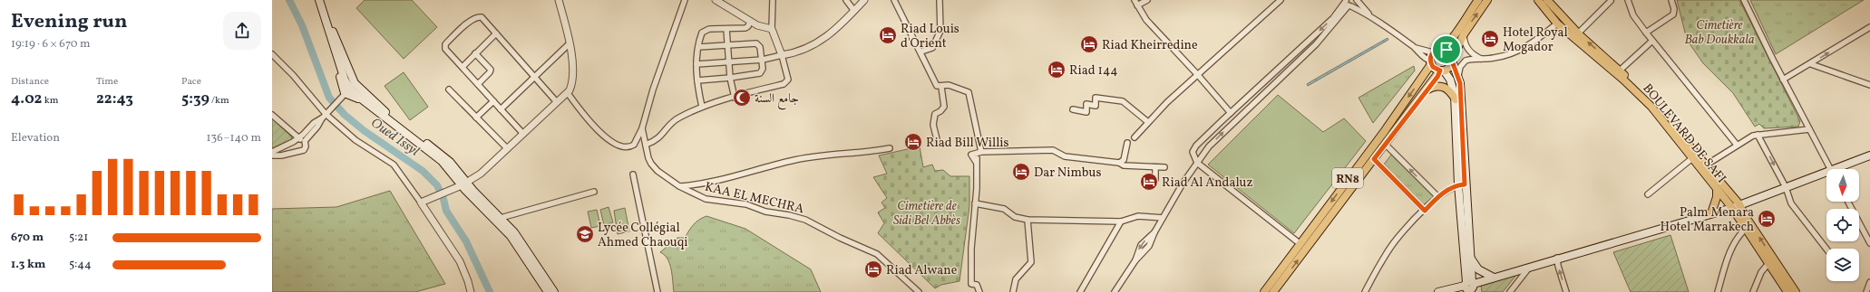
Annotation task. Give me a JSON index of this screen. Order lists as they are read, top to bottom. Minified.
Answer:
{"streets":{"main road":["BOULEVARD DE SAFI","RN8"],"street":["KAA EL MECHRA"]},"water":["Oued Issyl"],"parks":["Cimetière Bab Doukkala","Cimetière de Sidi Bel Abbès"],"places":{"hotel":["Riad Louis d'Orient","Hotel Royal Mogador","Riad Kheirredine","Riad 144","Riad Bill Willis","Dar Nimbus","Riad Al Andaluz","Palm Menara Hotel Marrakech","Riad Alwane"],"mosque":["جامع السنة"],"school or university":["Lycée Collégial Ahmed Chaouqi"]},"north":"bottom","page":{"heading":["Evening run","19:19 · 6 × 670 m"],"stats":[["Distance","4.02 km"],["Time","22:43"],["Pace","5:39 /km"]],"chart":["Elevation","136–140 m"],"list":[{"name":"670 m","note":"5:21"},{"name":"1.3 km","note":"5:44"}]}}
